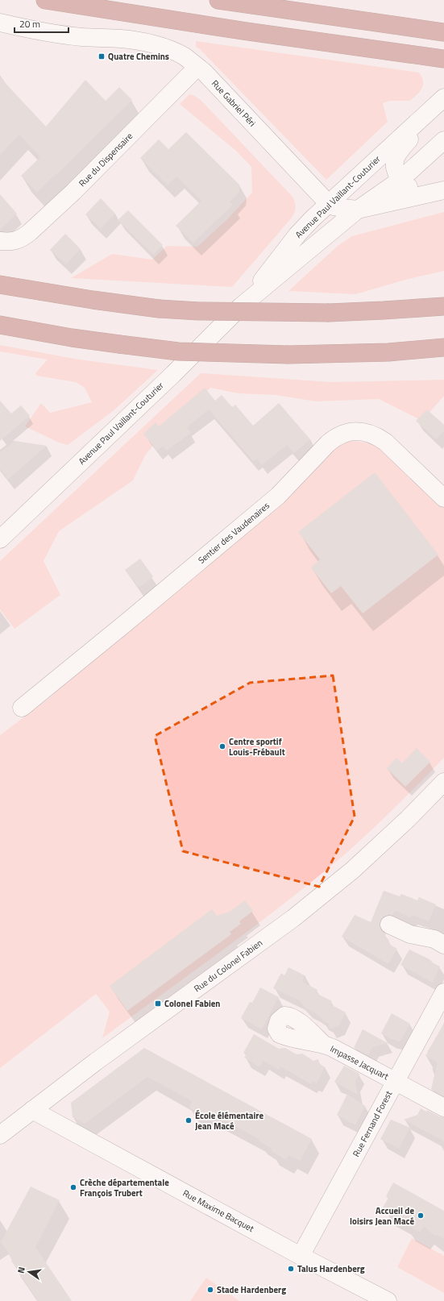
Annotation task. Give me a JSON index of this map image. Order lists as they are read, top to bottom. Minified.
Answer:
{"streets":{"street":["Rue Gabriel Péri","Rue du Dispensaire","Avenue Paul Vaillant-Couturier","Sentier des Vaudenaires","Rue du Colonel Fabien","Impasse Jacquart","Rue Fernand Forest","Rue Maxime Bacquet"]},"crossings":[["Rue Gabriel Péri","Rue du Dispensaire"],["Rue Gabriel Péri","Avenue Paul Vaillant-Couturier"],["Rue du Colonel Fabien","Rue Maxime Bacquet"],["Impasse Jacquart","Rue Fernand Forest"],["Rue Fernand Forest","Rue Maxime Bacquet"]],"places":{"transit":["Quatre Chemins","Colonel Fabien"],"other":["Centre sportif Louis-Frébault","École élémentaire Jean Macé","Crèche départementale François Trubert","Accueil de loisirs Jean Macé","Talus Hardenberg","Stade Hardenberg"]},"scale_bar":"20 m","north":"left"}
